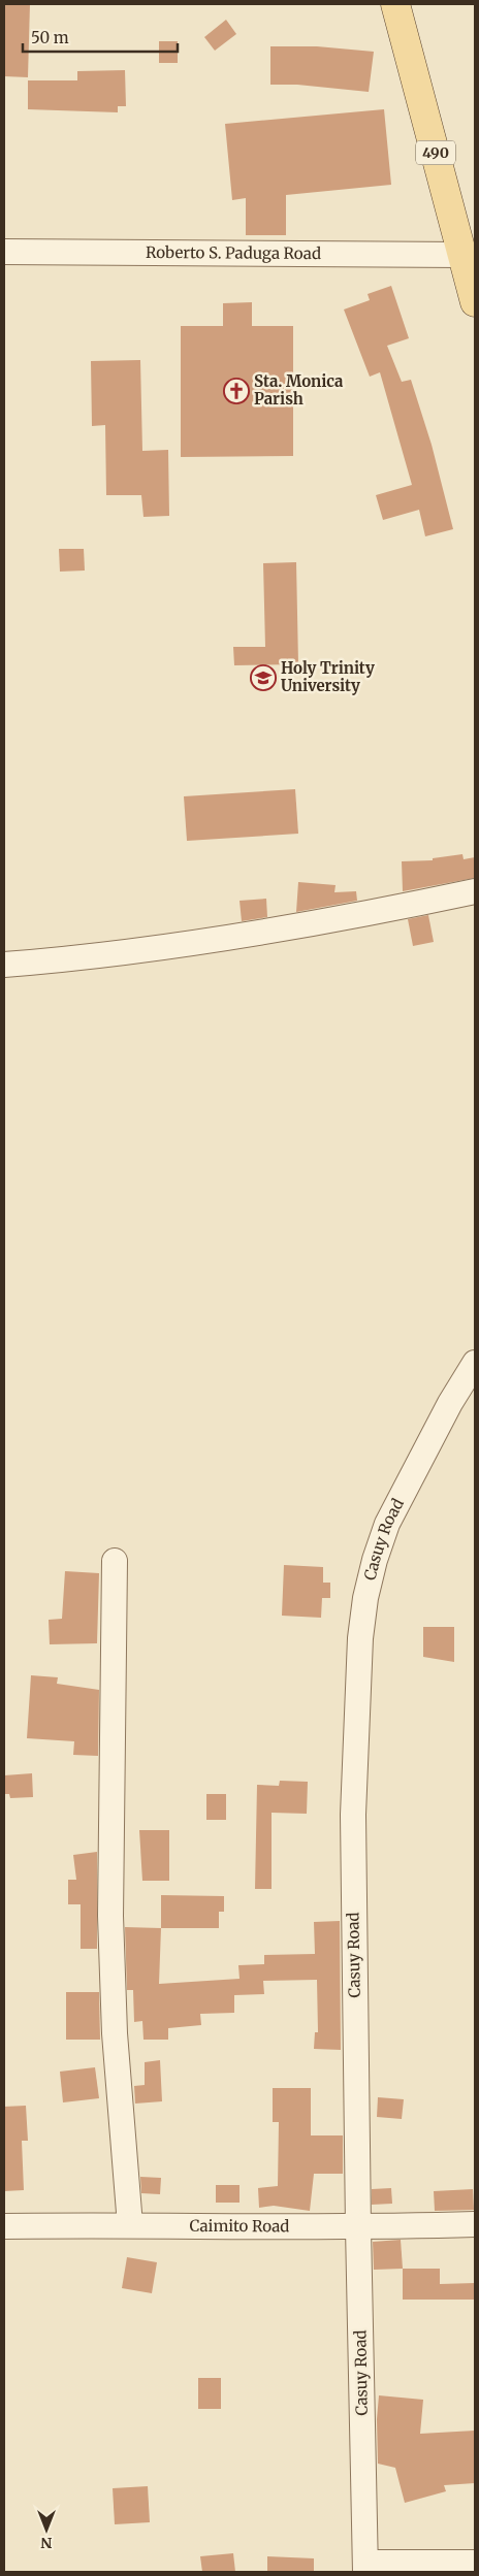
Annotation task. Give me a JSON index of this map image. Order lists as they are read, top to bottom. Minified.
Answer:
{"streets":{"main road":["490"],"street":["Roberto S. Paduga Road","Casuy Road","Caimito Road"]},"crossings":[["490","Roberto S. Paduga Road"],["Casuy Road","Caimito Road"]],"places":{"church":["Sta. Monica Parish"],"school or university":["Holy Trinity University"]},"scale_bar":"50 m","north":"bottom"}
